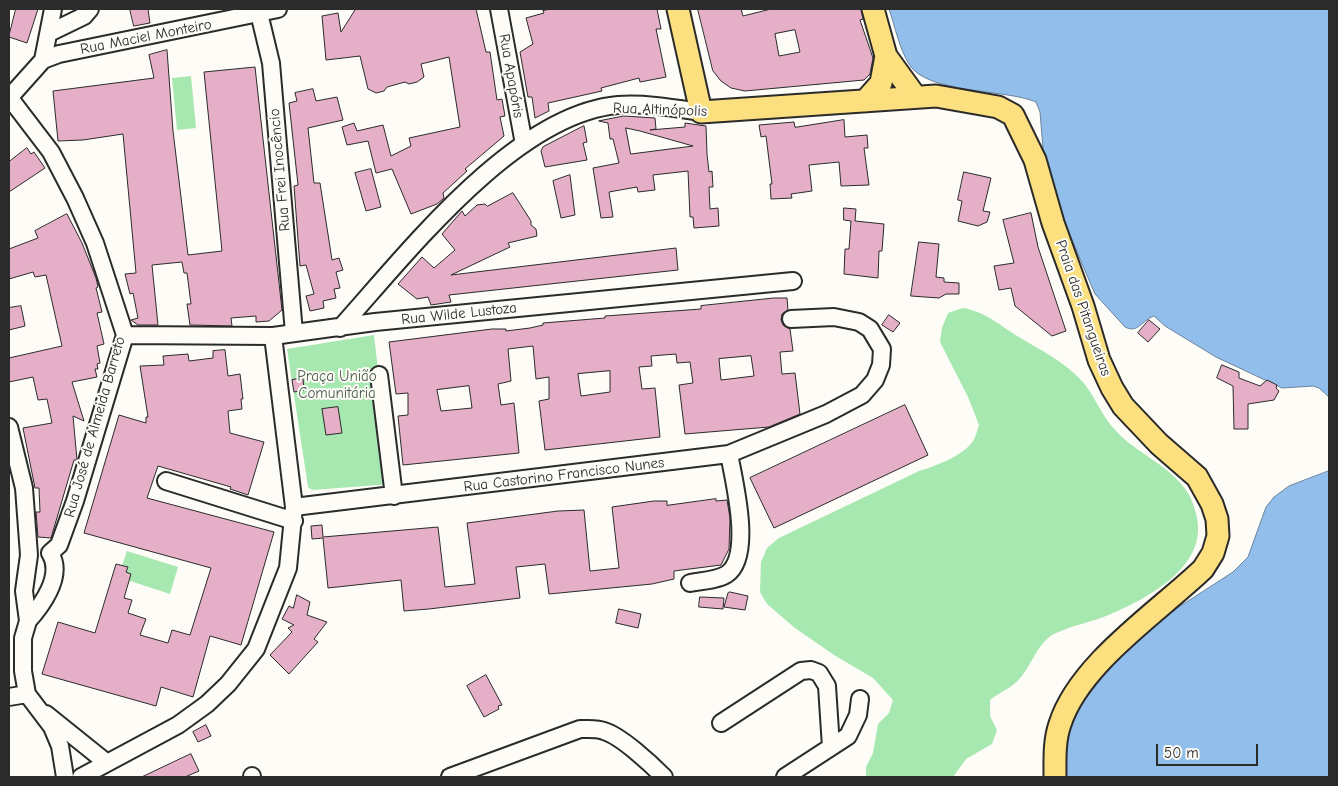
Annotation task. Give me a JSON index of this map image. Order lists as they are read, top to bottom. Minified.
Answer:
{"streets":{"main road":["Rua Altinópolis","Praia das Pitangueiras"],"street":["Rua Maciel Monteiro","Rua Apapóris","Rua Frei Inocêncio","Rua Wilde Lustoza","Rua José de Almeida Barreto","Rua Castorino Francisco Nunes"]},"crossings":[["Rua Maciel Monteiro","Rua Frei Inocêncio"],["Rua Maciel Monteiro","Rua José de Almeida Barreto"],["Rua Apapóris","Rua Altinópolis"],["Rua Altinópolis","Praia das Pitangueiras"],["Rua Altinópolis","Rua Wilde Lustoza"],["Rua Frei Inocêncio","Rua Wilde Lustoza"],["Rua Wilde Lustoza","Rua José de Almeida Barreto"]],"parks":["Praça União Comunitária"],"scale_bar":"50 m"}
